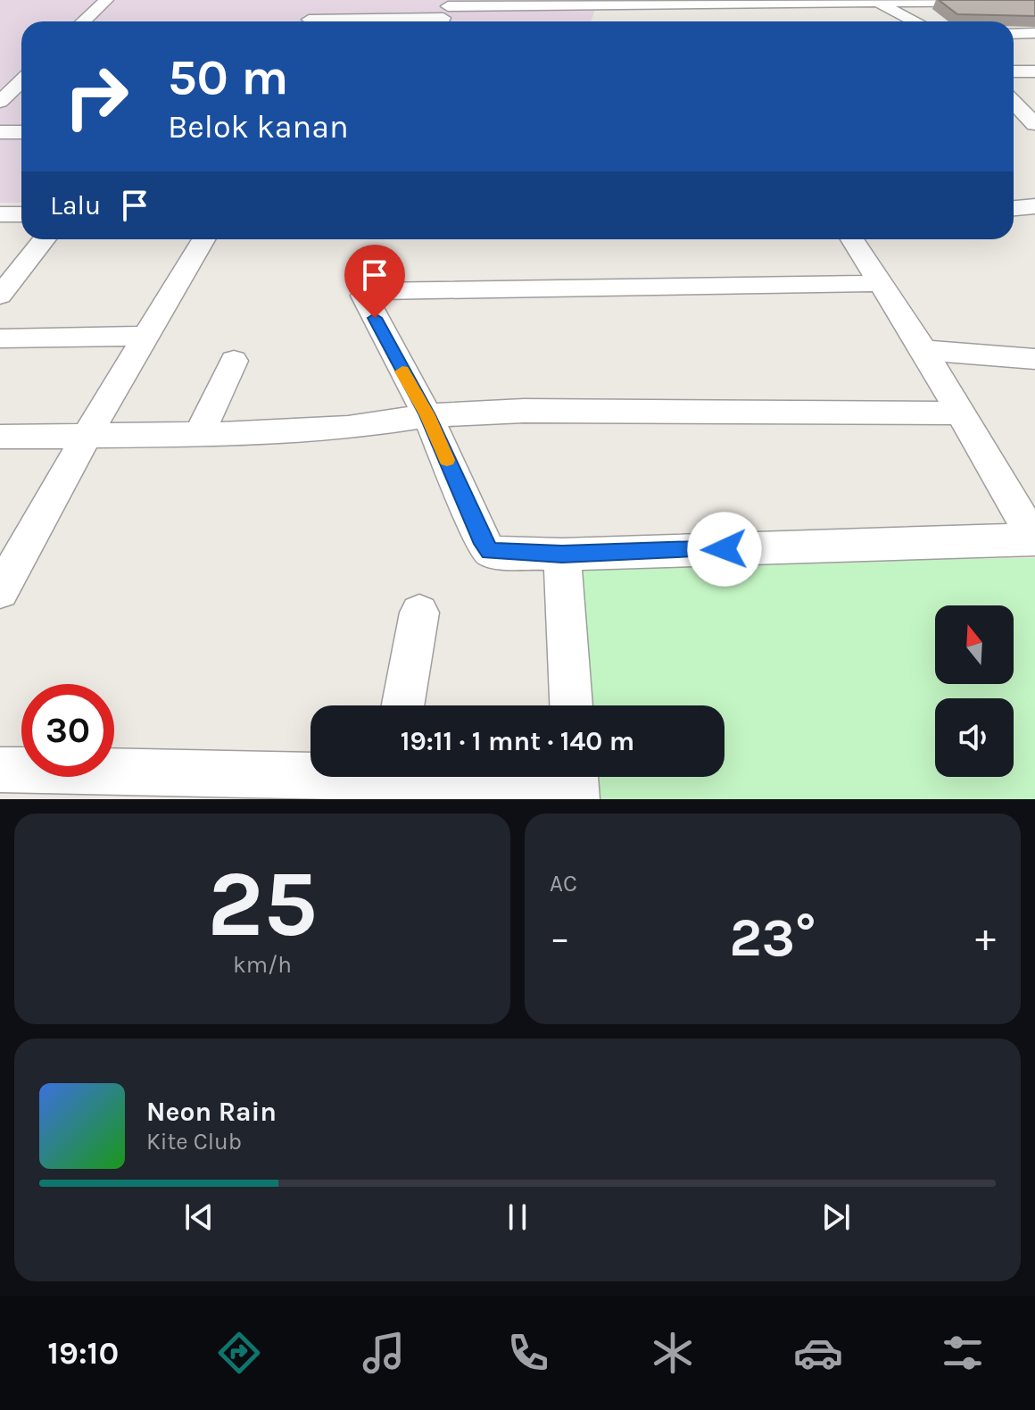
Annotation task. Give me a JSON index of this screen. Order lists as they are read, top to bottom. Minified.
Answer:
{"north":"top","page":{"turn":["50 m","Belok kanan"],"then":"Lalu","limit":"30","trip":"19:11 · 1 mnt · 140 m","tile":[["25","km/h"],"AC"],"heat":["−","23°","+"],"song":["Neon Rain","Kite Club"],"tabs":"19:10"}}
